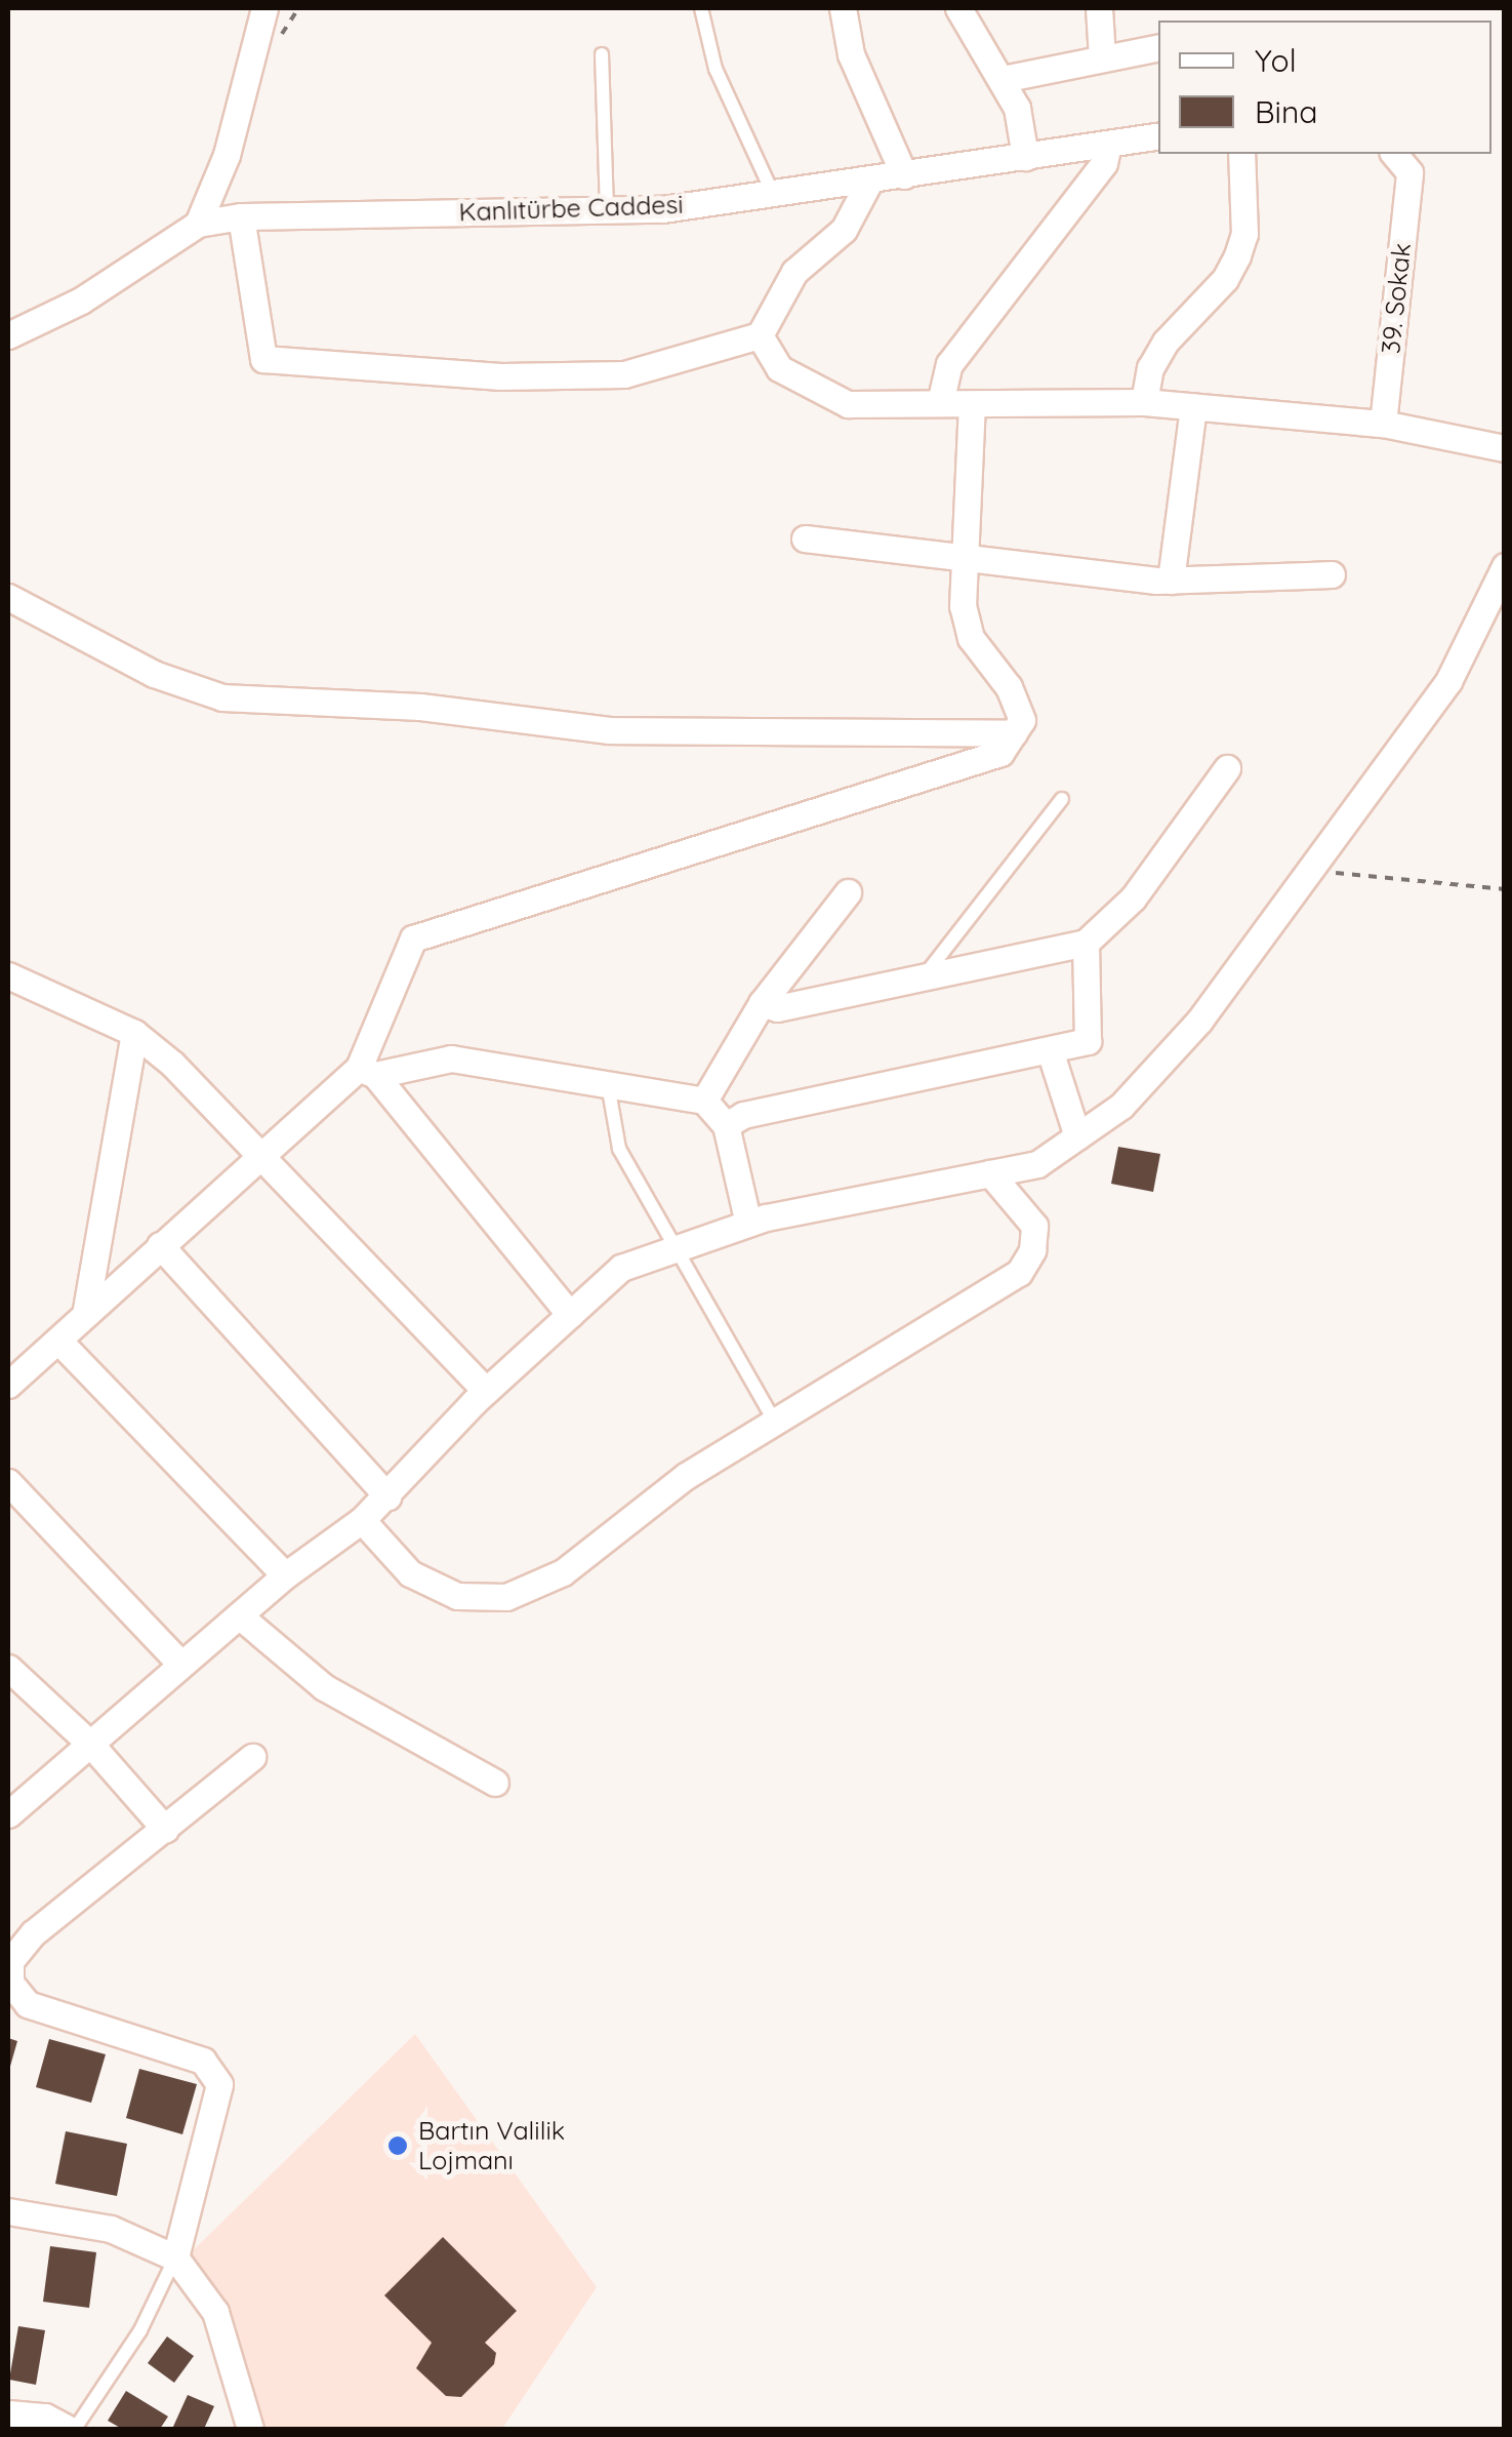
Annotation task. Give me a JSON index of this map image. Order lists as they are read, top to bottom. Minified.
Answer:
{"streets":{"street":["Kanlıtürbe Caddesi","39. Sokak"]},"places":["Bartın Valilik Lojmanı"],"legend":["Yol","Bina"]}
